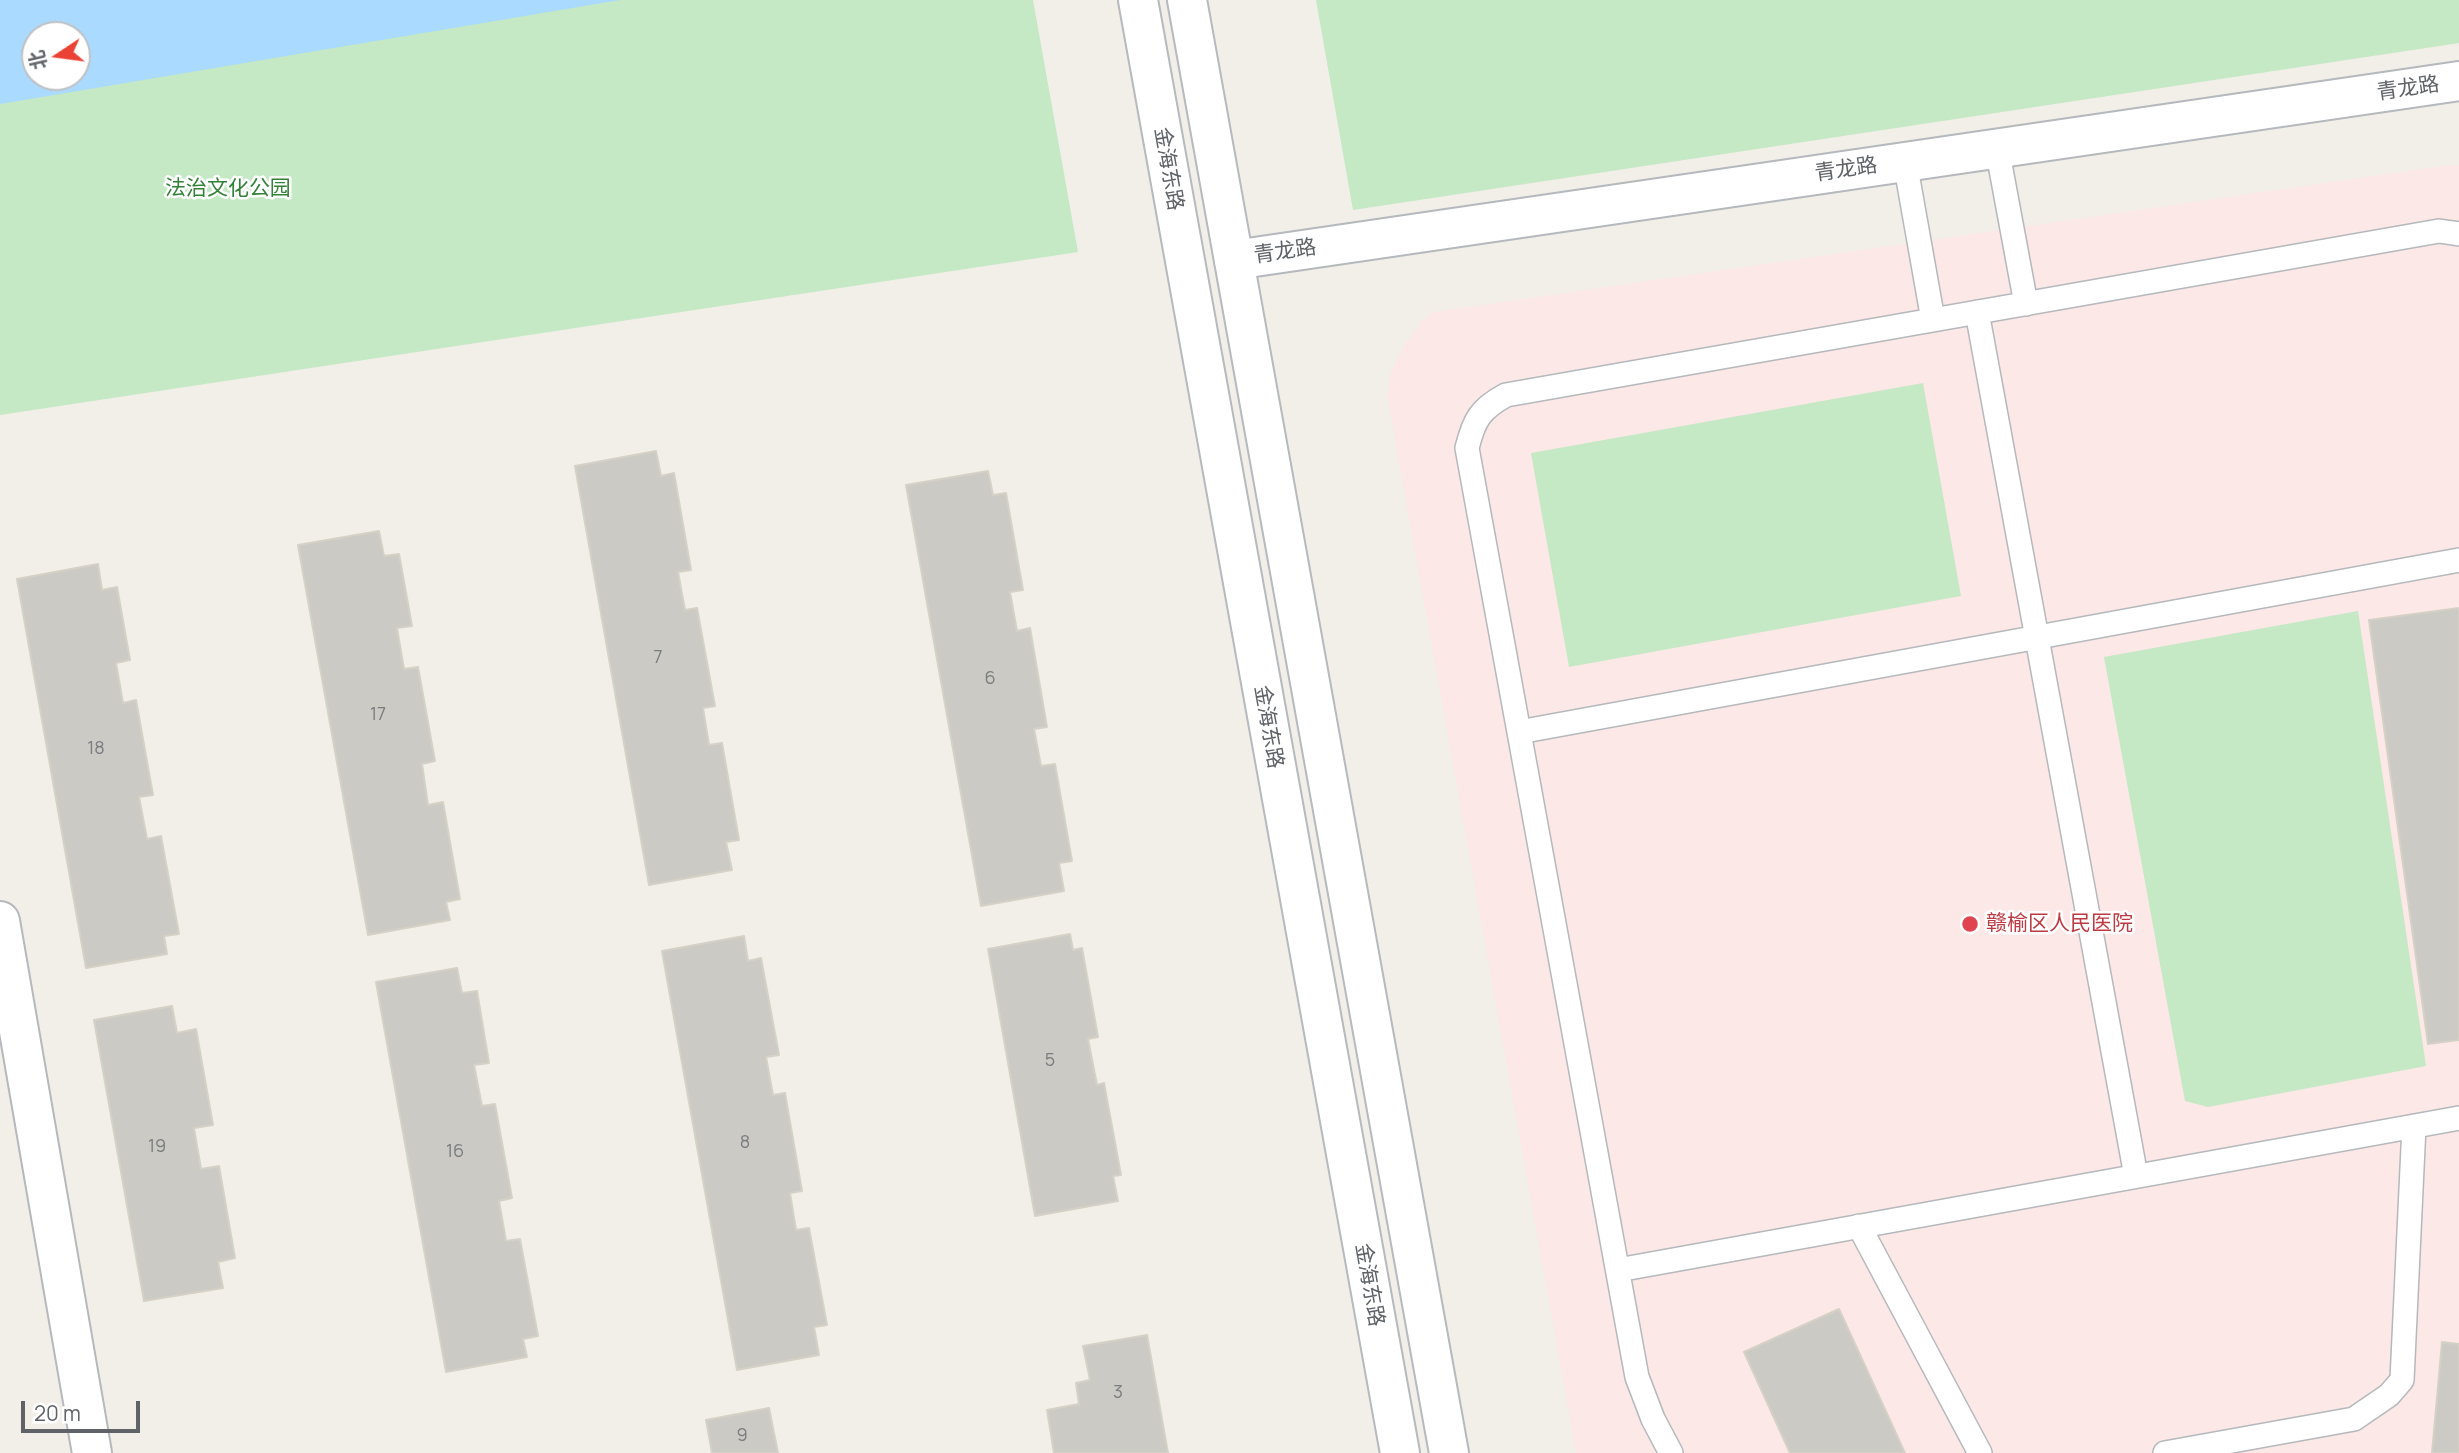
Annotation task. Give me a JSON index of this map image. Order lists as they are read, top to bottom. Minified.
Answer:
{"streets":{"main road":["青龙路","金海东路"]},"parks":["法治文化公园"],"places":["赣榆区人民医院"],"house_numbers":["7","6","17","18","5","8","19","16","3","9"],"scale_bar":"20 m","north":"left"}
